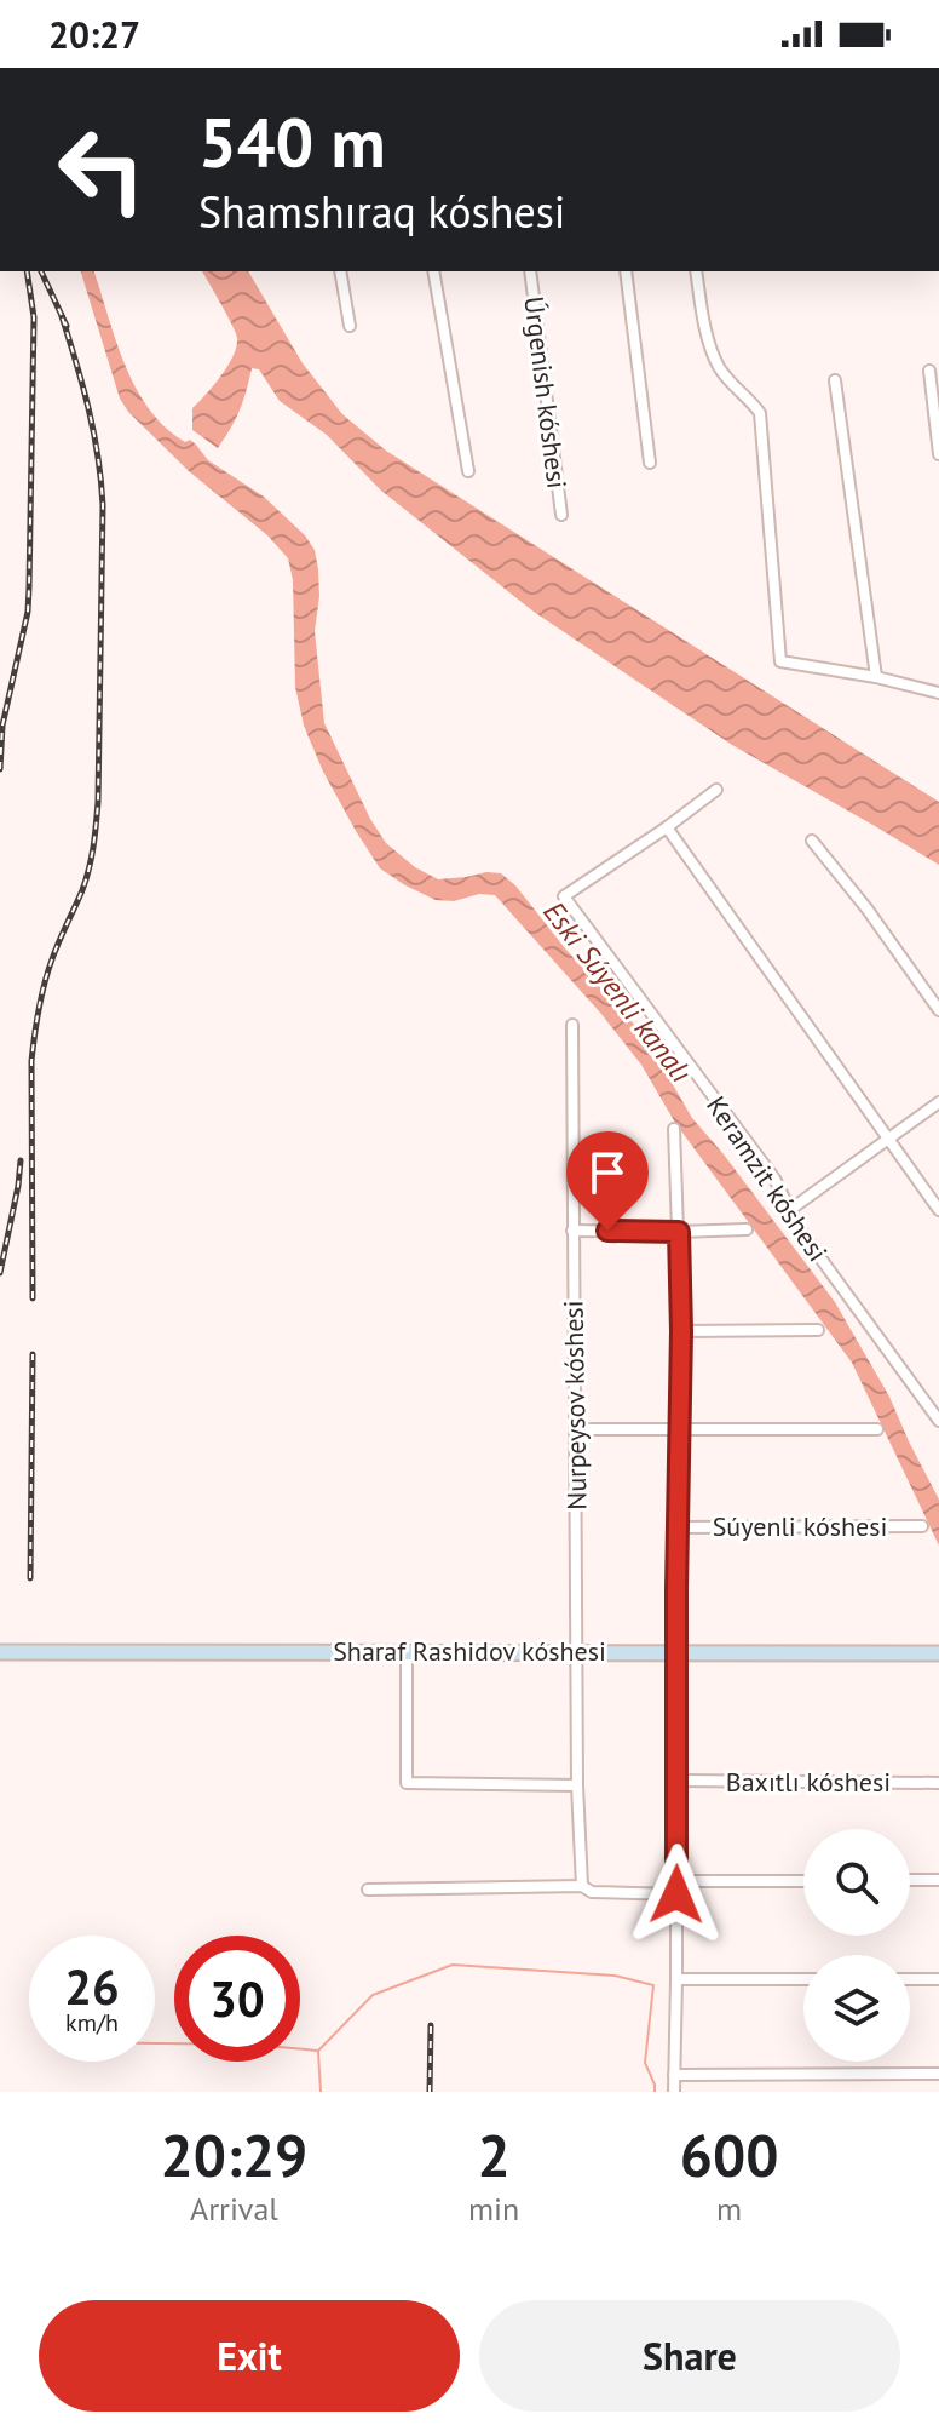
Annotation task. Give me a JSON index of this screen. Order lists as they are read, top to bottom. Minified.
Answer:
{"streets":{"street":["Úrgenish kóshesi","Keramzit kóshesi","Nurpeysov kóshesi","Súyenli kóshesi","Sharaf Rashidov kóshesi","Baxıtlı kóshesi"]},"crossings":[["Nurpeysov kóshesi","Sharaf Rashidov kóshesi"]],"water":["Eski Súyenli kanalı"],"page":{"status":"20:27","turn":["540 m","Shamshıraq kóshesi"],"speed":"26 km/h","limit":"30","eta":["20:29","Arrival","2","min","600","m"],"buttons":["Exit","Share"]}}
